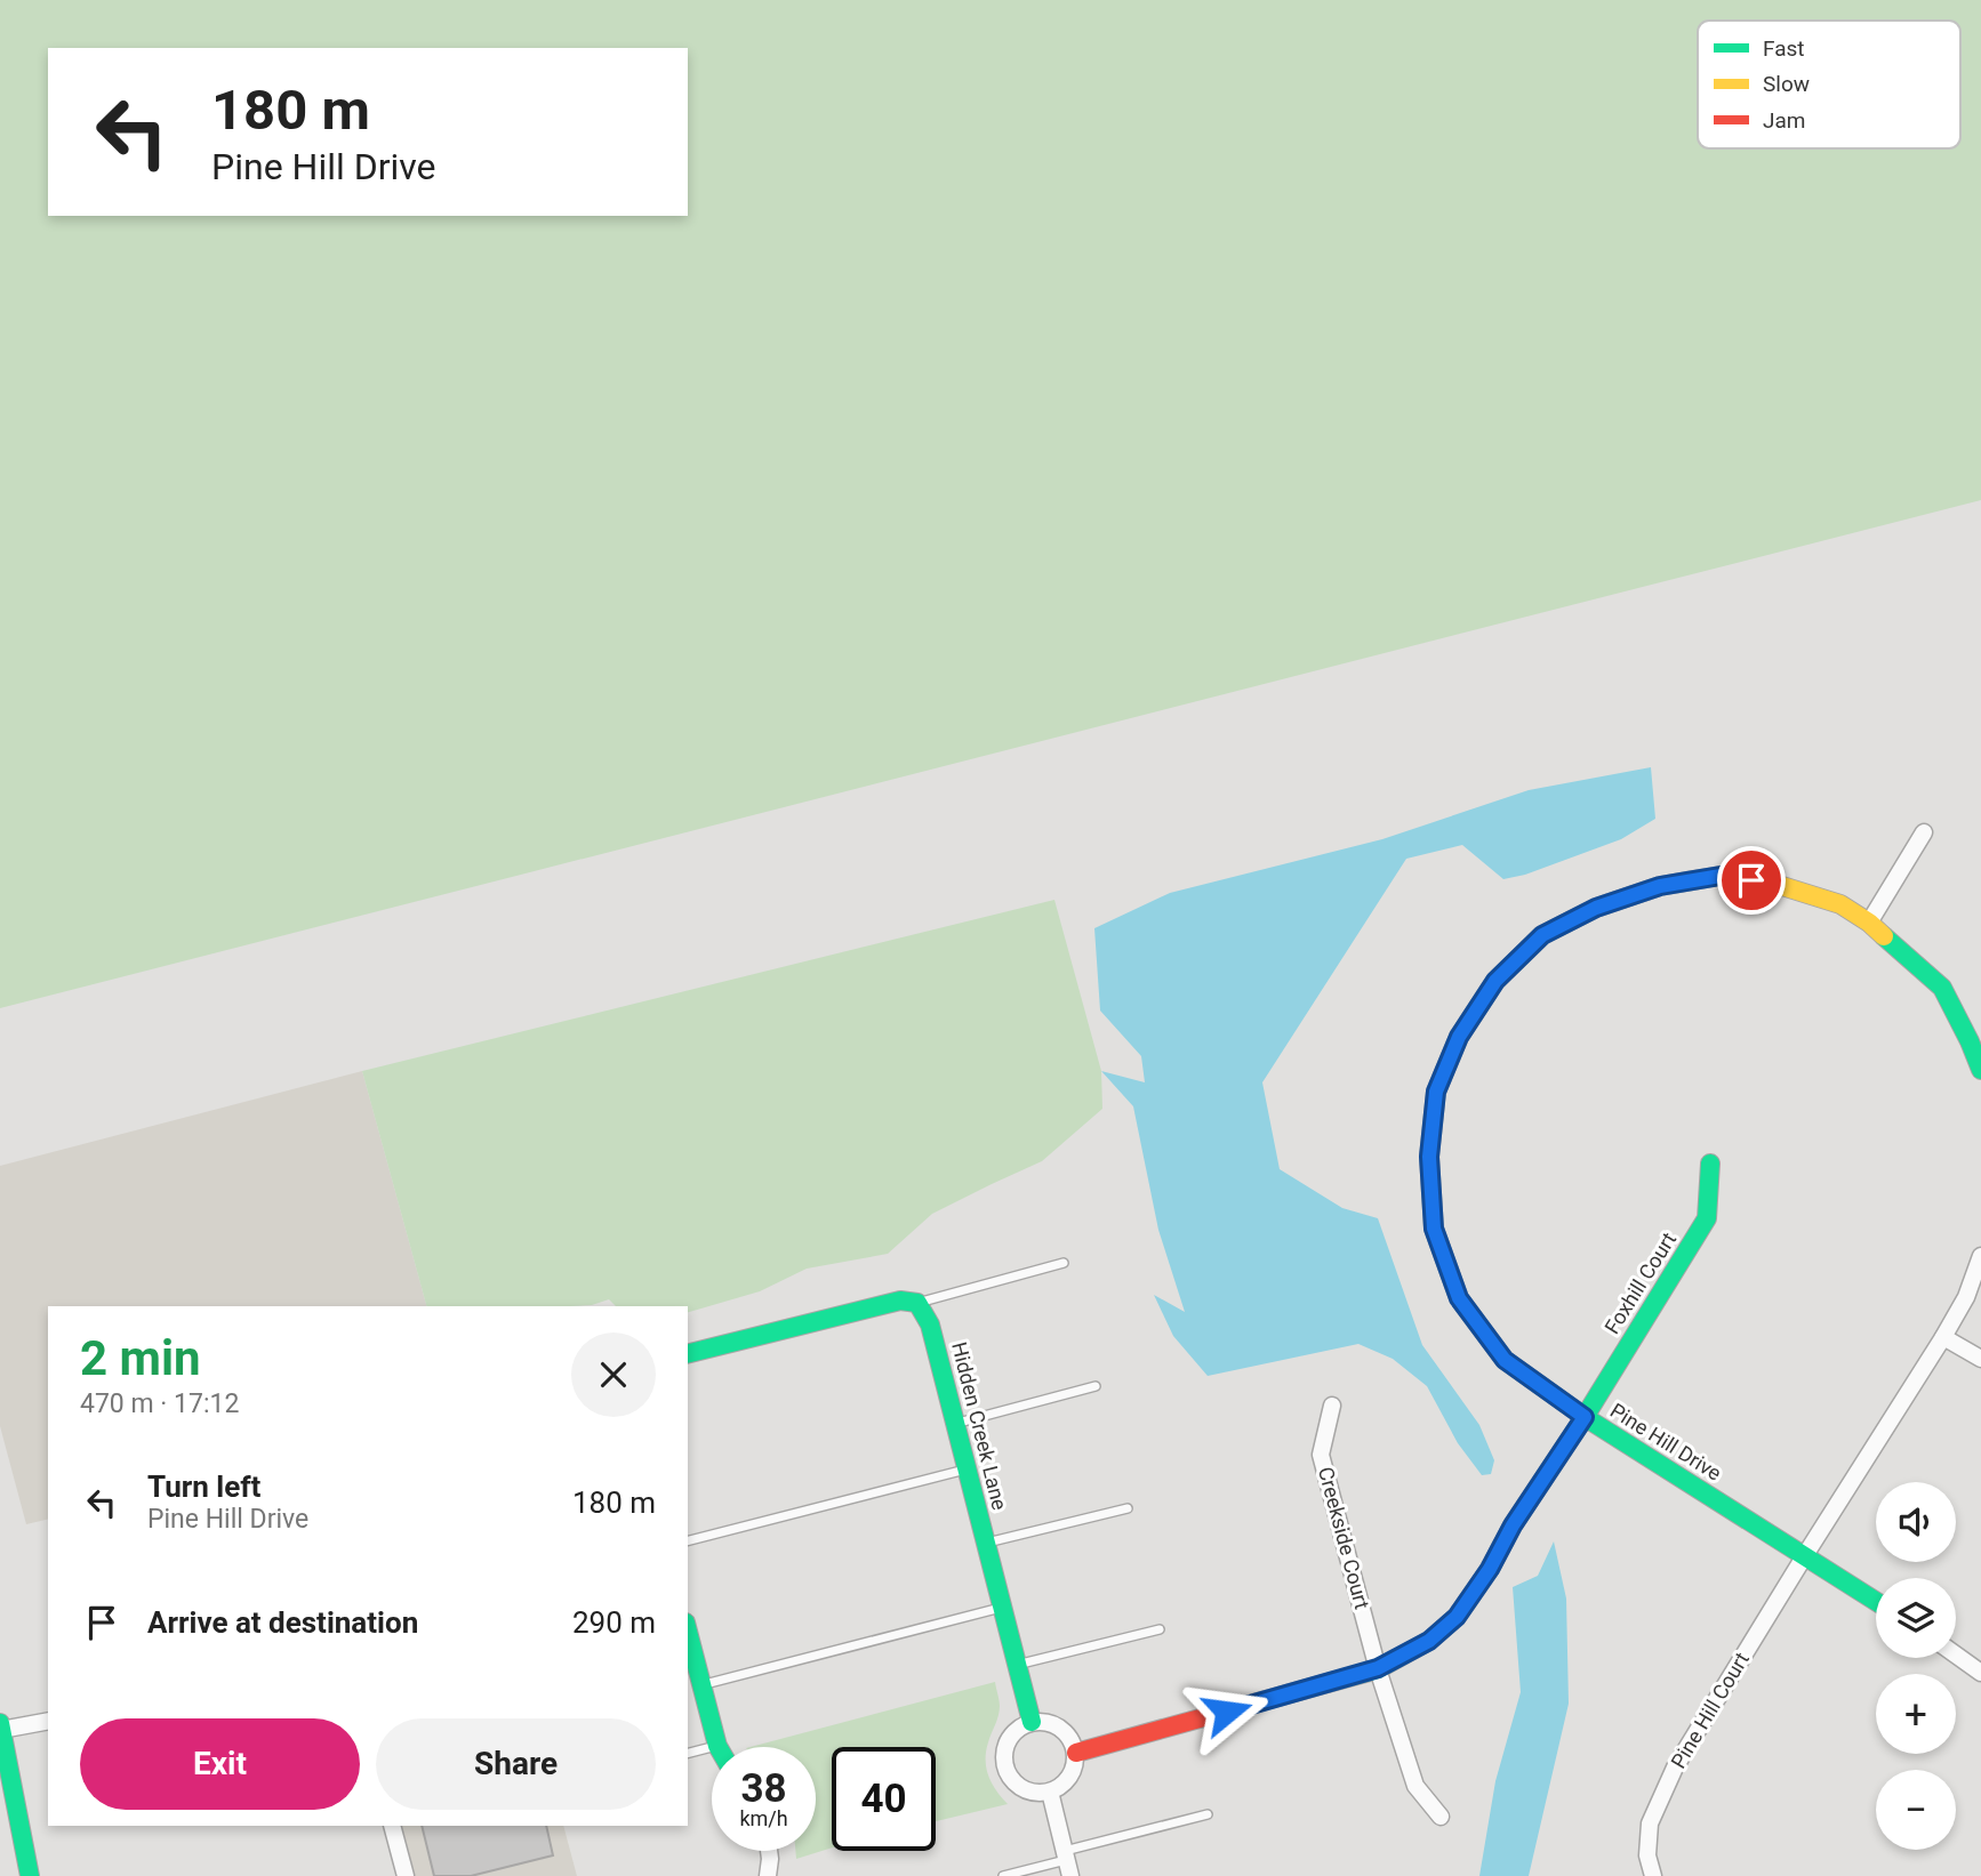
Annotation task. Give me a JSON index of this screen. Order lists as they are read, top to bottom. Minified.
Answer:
{"streets":{"street":["Foxhill Court","Hidden Creek Lane","Pine Hill Drive","Creekside Court","Pine Hill Court"]},"crossings":[["Foxhill Court","Hidden Creek Lane"],["Foxhill Court","Pine Hill Drive"],["Foxhill Court","Creekside Court"],["Pine Hill Drive","Pine Hill Court"]],"legend":["Fast","Slow","Jam"],"page":{"turn":["180 m","Pine Hill Drive"],"heading":["2 min","470 m · 17:12"],"list":[{"name":"Turn left","note":"Pine Hill Drive","value":"180 m"},{"name":"Arrive at destination","value":"290 m"}],"map_buttons":["+","−"],"buttons":["Exit","Share"],"speed":"38 km/h","limit":"40"}}
